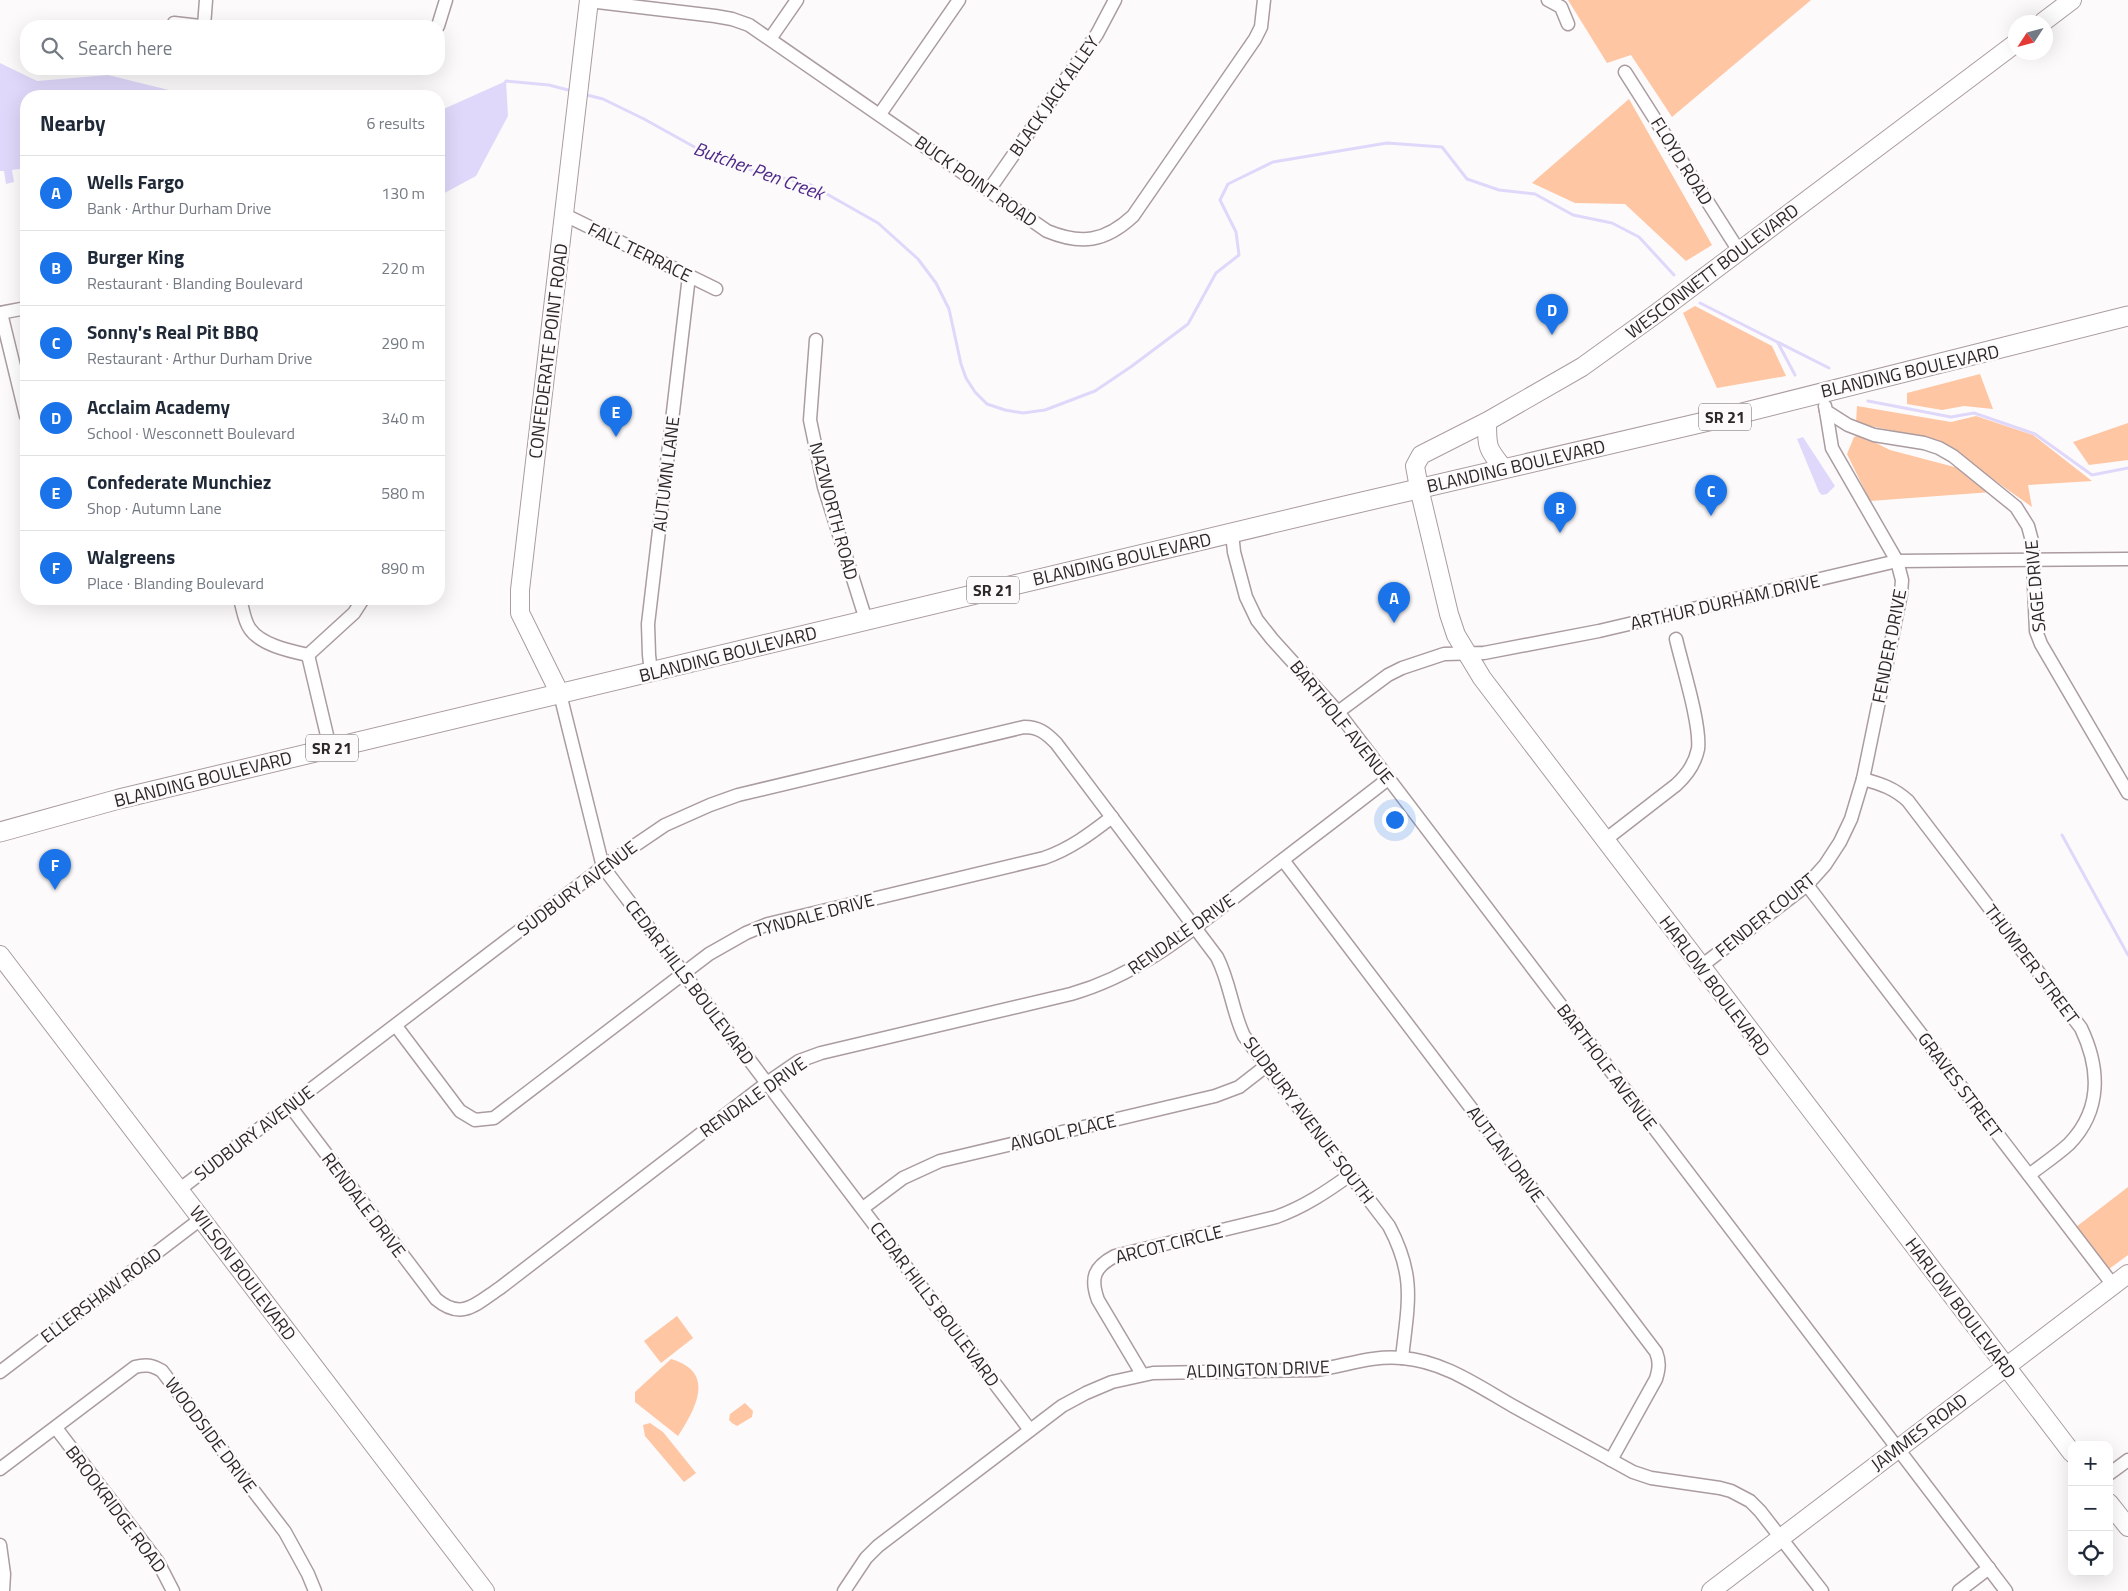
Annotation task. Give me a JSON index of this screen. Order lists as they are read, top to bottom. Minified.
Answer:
{"streets":{"main road":["BLANDING BOULEVARD","SR 21"],"street":["BLACK JACK ALLEY","FLOYD ROAD","BUCK POINT ROAD","FALL TERRACE","WESCONNETT BOULEVARD","CONFEDERATE POINT ROAD","AUTUMN LANE","NAZWORTH ROAD","SAGE DRIVE","ARTHUR DURHAM DRIVE","FENDER DRIVE","BARTHOLF AVENUE","SUDBURY AVENUE","TYNDALE DRIVE","FENDER COURT","RENDALE DRIVE","THUMPER STREET","CEDAR HILLS BOULEVARD","HARLOW BOULEVARD","GRAVES STREET","SUDBURY AVENUE SOUTH","ANGOL PLACE","AUTLAN DRIVE","ARCOT CIRCLE","WILSON BOULEVARD","ELLERSHAW ROAD","ALDINGTON DRIVE","JAMMES ROAD","WOODSIDE DRIVE","BROOKRIDGE ROAD"]},"crossings":[["BLACK JACK ALLEY","BUCK POINT ROAD"],["FLOYD ROAD","WESCONNETT BOULEVARD"],["BUCK POINT ROAD","CONFEDERATE POINT ROAD"],["FALL TERRACE","CONFEDERATE POINT ROAD"],["FALL TERRACE","AUTUMN LANE"],["WESCONNETT BOULEVARD","BLANDING BOULEVARD"],["WESCONNETT BOULEVARD","HARLOW BOULEVARD"],["CONFEDERATE POINT ROAD","BLANDING BOULEVARD"],["CONFEDERATE POINT ROAD","CEDAR HILLS BOULEVARD"],["BLANDING BOULEVARD","AUTUMN LANE"],["BLANDING BOULEVARD","NAZWORTH ROAD"],["BLANDING BOULEVARD","BARTHOLF AVENUE"],["BLANDING BOULEVARD","CEDAR HILLS BOULEVARD"],["BLANDING BOULEVARD","HARLOW BOULEVARD"],["SAGE DRIVE","ARTHUR DURHAM DRIVE"],["SAGE DRIVE","FENDER DRIVE"],["ARTHUR DURHAM DRIVE","FENDER DRIVE"],["ARTHUR DURHAM DRIVE","BARTHOLF AVENUE"],["ARTHUR DURHAM DRIVE","HARLOW BOULEVARD"],["FENDER DRIVE","FENDER COURT"],["FENDER DRIVE","THUMPER STREET"],["BARTHOLF AVENUE","RENDALE DRIVE"],["BARTHOLF AVENUE","JAMMES ROAD"],["SUDBURY AVENUE","TYNDALE DRIVE"],["SUDBURY AVENUE","RENDALE DRIVE"],["SUDBURY AVENUE","CEDAR HILLS BOULEVARD"],["SUDBURY AVENUE","SUDBURY AVENUE SOUTH"],["SUDBURY AVENUE","WILSON BOULEVARD"],["TYNDALE DRIVE","CEDAR HILLS BOULEVARD"],["TYNDALE DRIVE","SUDBURY AVENUE SOUTH"],["FENDER COURT","THUMPER STREET"],["FENDER COURT","HARLOW BOULEVARD"],["FENDER COURT","GRAVES STREET"],["RENDALE DRIVE","CEDAR HILLS BOULEVARD"],["RENDALE DRIVE","SUDBURY AVENUE SOUTH"],["RENDALE DRIVE","AUTLAN DRIVE"],["THUMPER STREET","GRAVES STREET"],["CEDAR HILLS BOULEVARD","ANGOL PLACE"],["CEDAR HILLS BOULEVARD","ALDINGTON DRIVE"],["HARLOW BOULEVARD","JAMMES ROAD"],["GRAVES STREET","JAMMES ROAD"],["SUDBURY AVENUE SOUTH","ANGOL PLACE"],["SUDBURY AVENUE SOUTH","ARCOT CIRCLE"],["SUDBURY AVENUE SOUTH","ALDINGTON DRIVE"],["AUTLAN DRIVE","ALDINGTON DRIVE"],["ARCOT CIRCLE","ALDINGTON DRIVE"],["WILSON BOULEVARD","ELLERSHAW ROAD"],["ALDINGTON DRIVE","JAMMES ROAD"],["WOODSIDE DRIVE","BROOKRIDGE ROAD"]],"water":["Butcher Pen Creek"],"north":"bottom left","page":{"search":"Search here","heading":["Nearby","6 results"],"list":[{"mark":"A","name":"Wells Fargo","note":"Bank · Arthur Durham Drive","value":"130 m"},{"mark":"B","name":"Burger King","note":"Restaurant · Blanding Boulevard","value":"220 m"},{"mark":"C","name":"Sonny's Real Pit BBQ","note":"Restaurant · Arthur Durham Drive","value":"290 m"},{"mark":"D","name":"Acclaim Academy","note":"School · Wesconnett Boulevard","value":"340 m"},{"mark":"E","name":"Confederate Munchiez","note":"Shop · Autumn Lane","value":"580 m"},{"mark":"F","name":"Walgreens","note":"Place · Blanding Boulevard","value":"890 m"}],"pins":["D","E","C","B","A","F"],"map_buttons":["+","−"]}}
